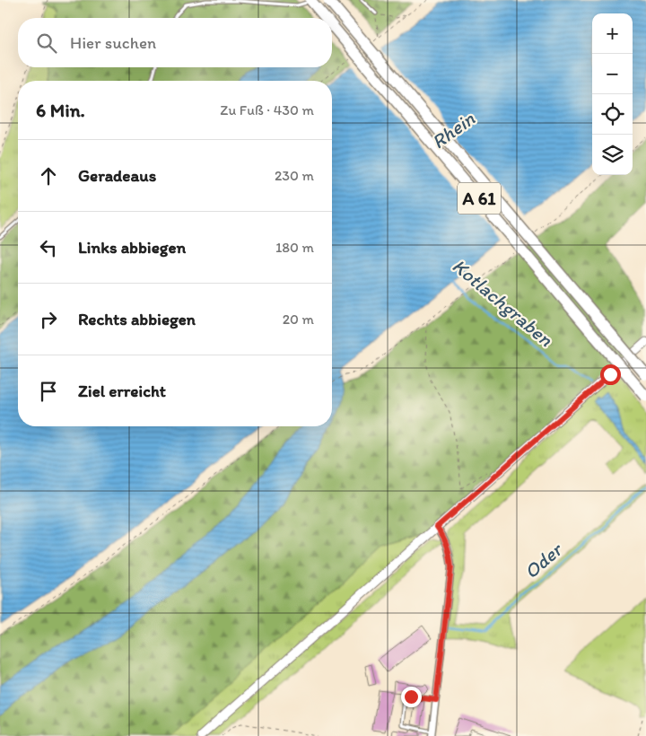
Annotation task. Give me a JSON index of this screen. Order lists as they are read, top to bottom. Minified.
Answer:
{"streets":{"highway":["A 61"]},"water":["Rhein","Kotlachgraben","Oder"],"page":{"map_buttons":["+","−"],"search":"Hier suchen","heading":["6 Min.","Zu Fuß · 430 m"],"list":[["Geradeaus","230 m"],["Links abbiegen","180 m"],["Rechts abbiegen","20 m"],"Ziel erreicht"]}}
